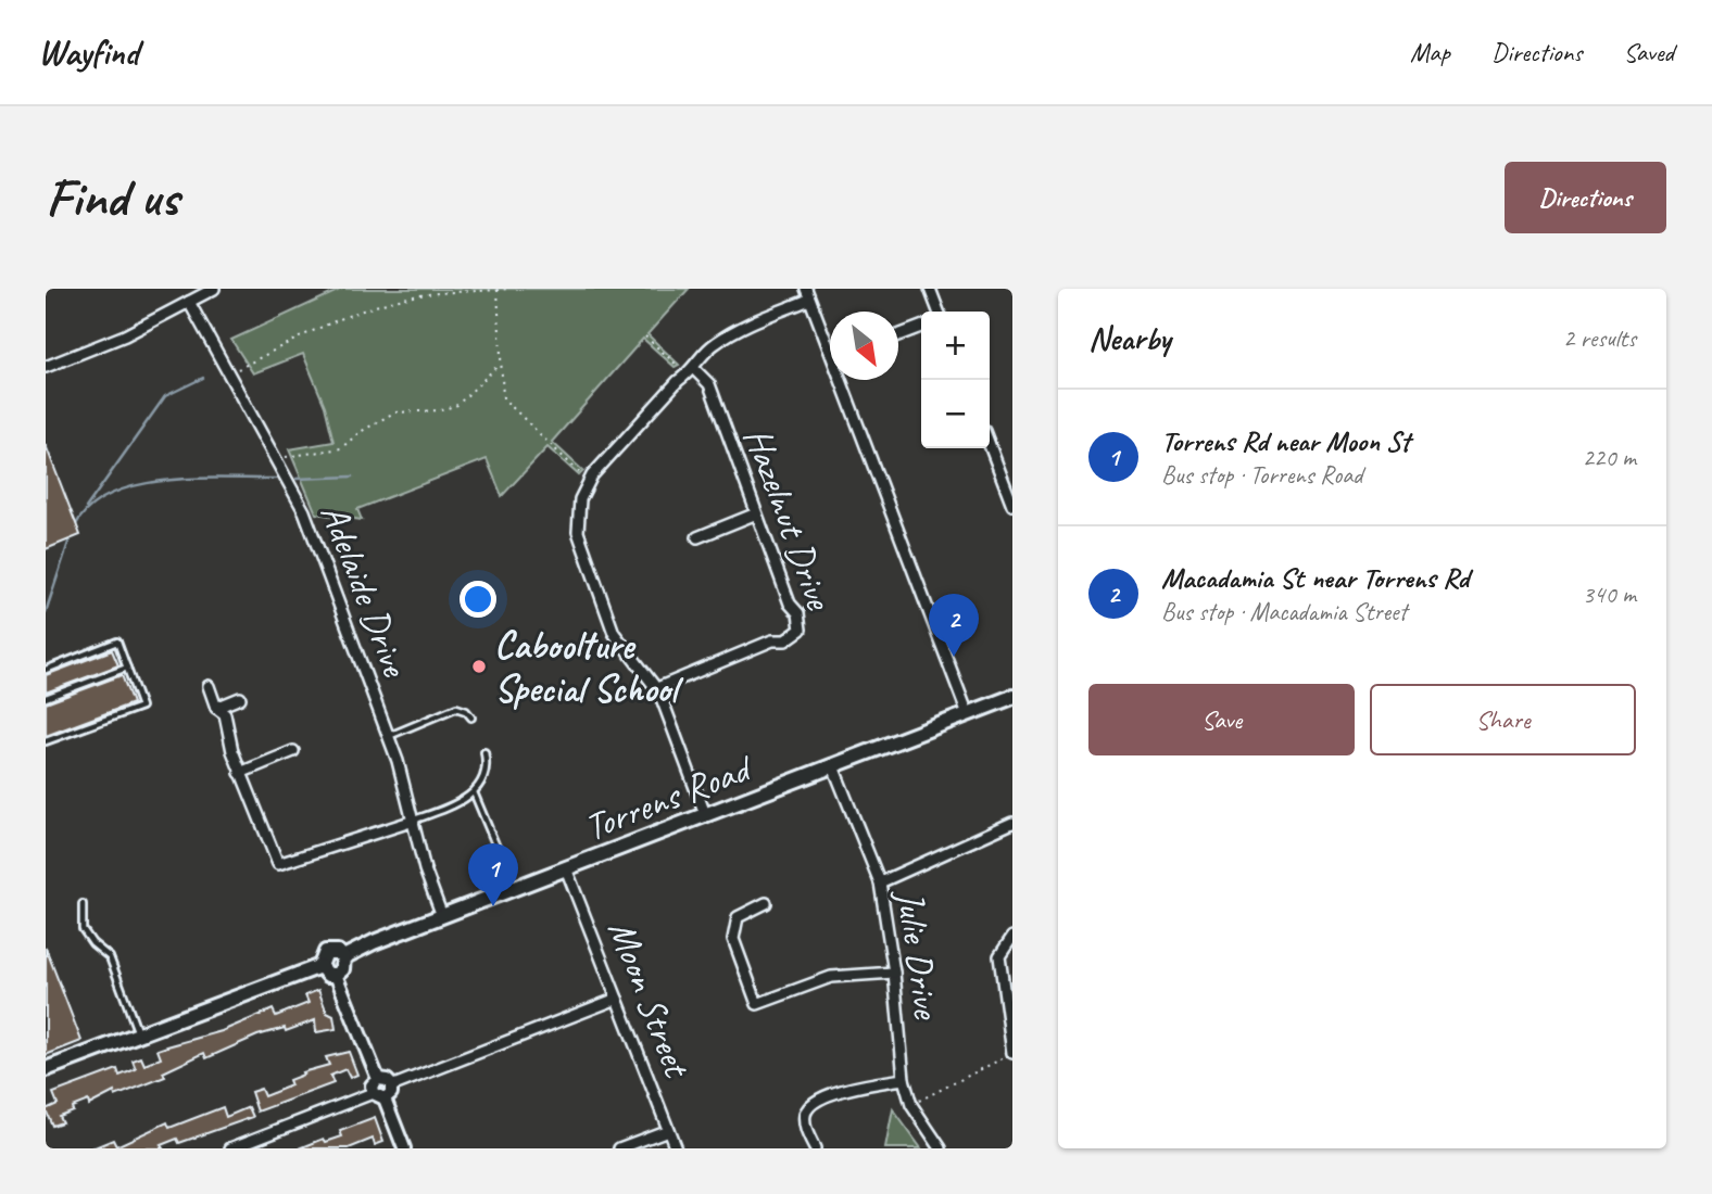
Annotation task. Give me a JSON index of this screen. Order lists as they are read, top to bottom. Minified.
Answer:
{"streets":{"main road":["Torrens Road"],"street":["Hazelnut Drive","Adelaide Drive","Julie Drive","Moon Street"]},"crossings":[["Adelaide Drive","Torrens Road"],["Torrens Road","Julie Drive"],["Torrens Road","Moon Street"]],"places":["Caboolture Special School"],"north":"bottom right","page":{"header":"Wayfind","nav":["Map","Directions","Saved"],"buttons":["Directions",["Save","Share"]],"title":"Find us","heading":["Nearby","2 results"],"map_buttons":["+","−"],"list":[{"mark":"1","name":"Torrens Rd near Moon St","note":"Bus stop · Torrens Road","value":"220 m"},{"mark":"2","name":"Macadamia St near Torrens Rd","note":"Bus stop · Macadamia Street","value":"340 m"}],"pins":["2","1"]}}
